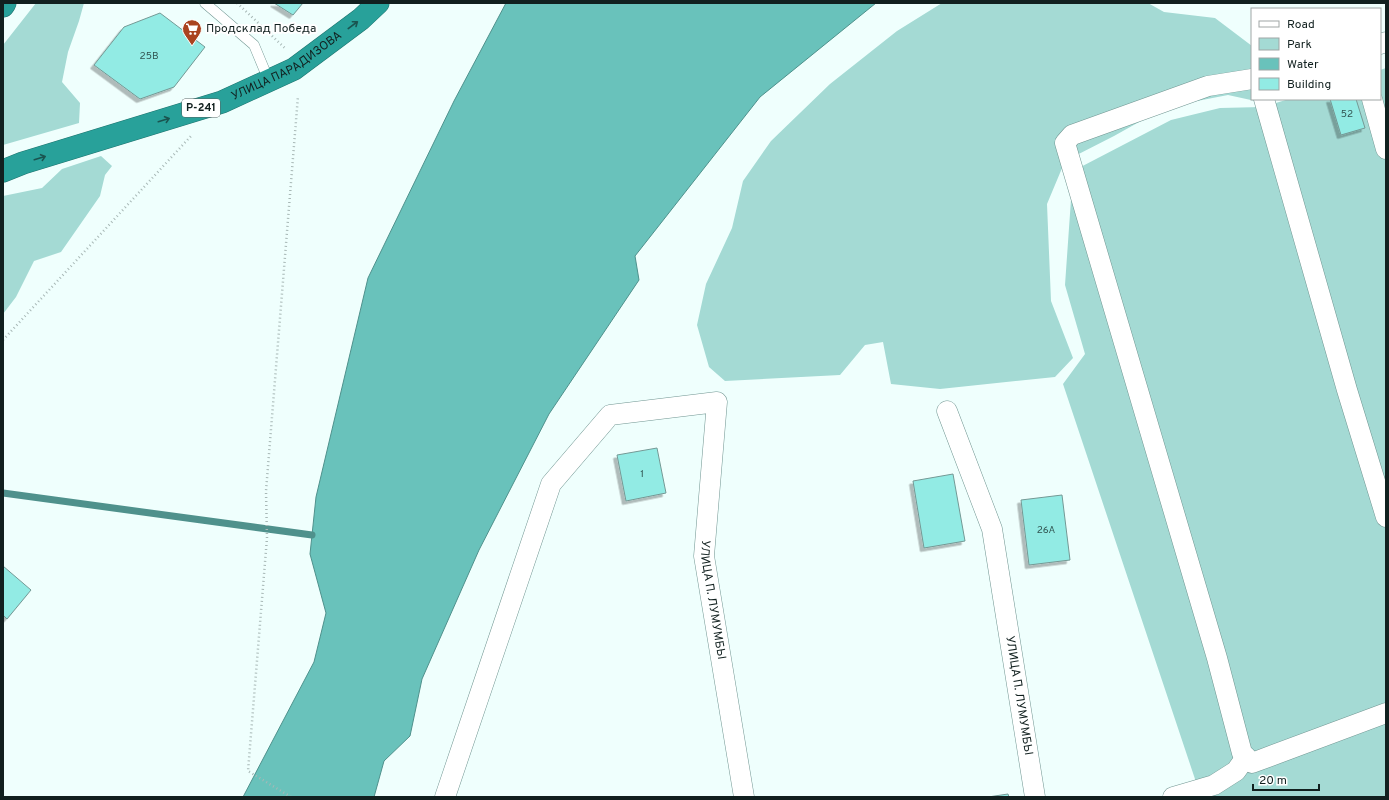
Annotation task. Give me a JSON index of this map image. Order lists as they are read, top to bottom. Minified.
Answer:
{"streets":{"highway":["УЛИЦА ПАРАДИЗОВА","Р-241"],"street":["УЛИЦА П. ЛУМУМБЫ"]},"one_way":["УЛИЦА ПАРАДИЗОВА"],"places":{"supermarket":["Продсклад Победа"]},"house_numbers":["25В","52","1","26А"],"legend":["Road","Park","Water","Building"],"scale_bar":"20 m"}
